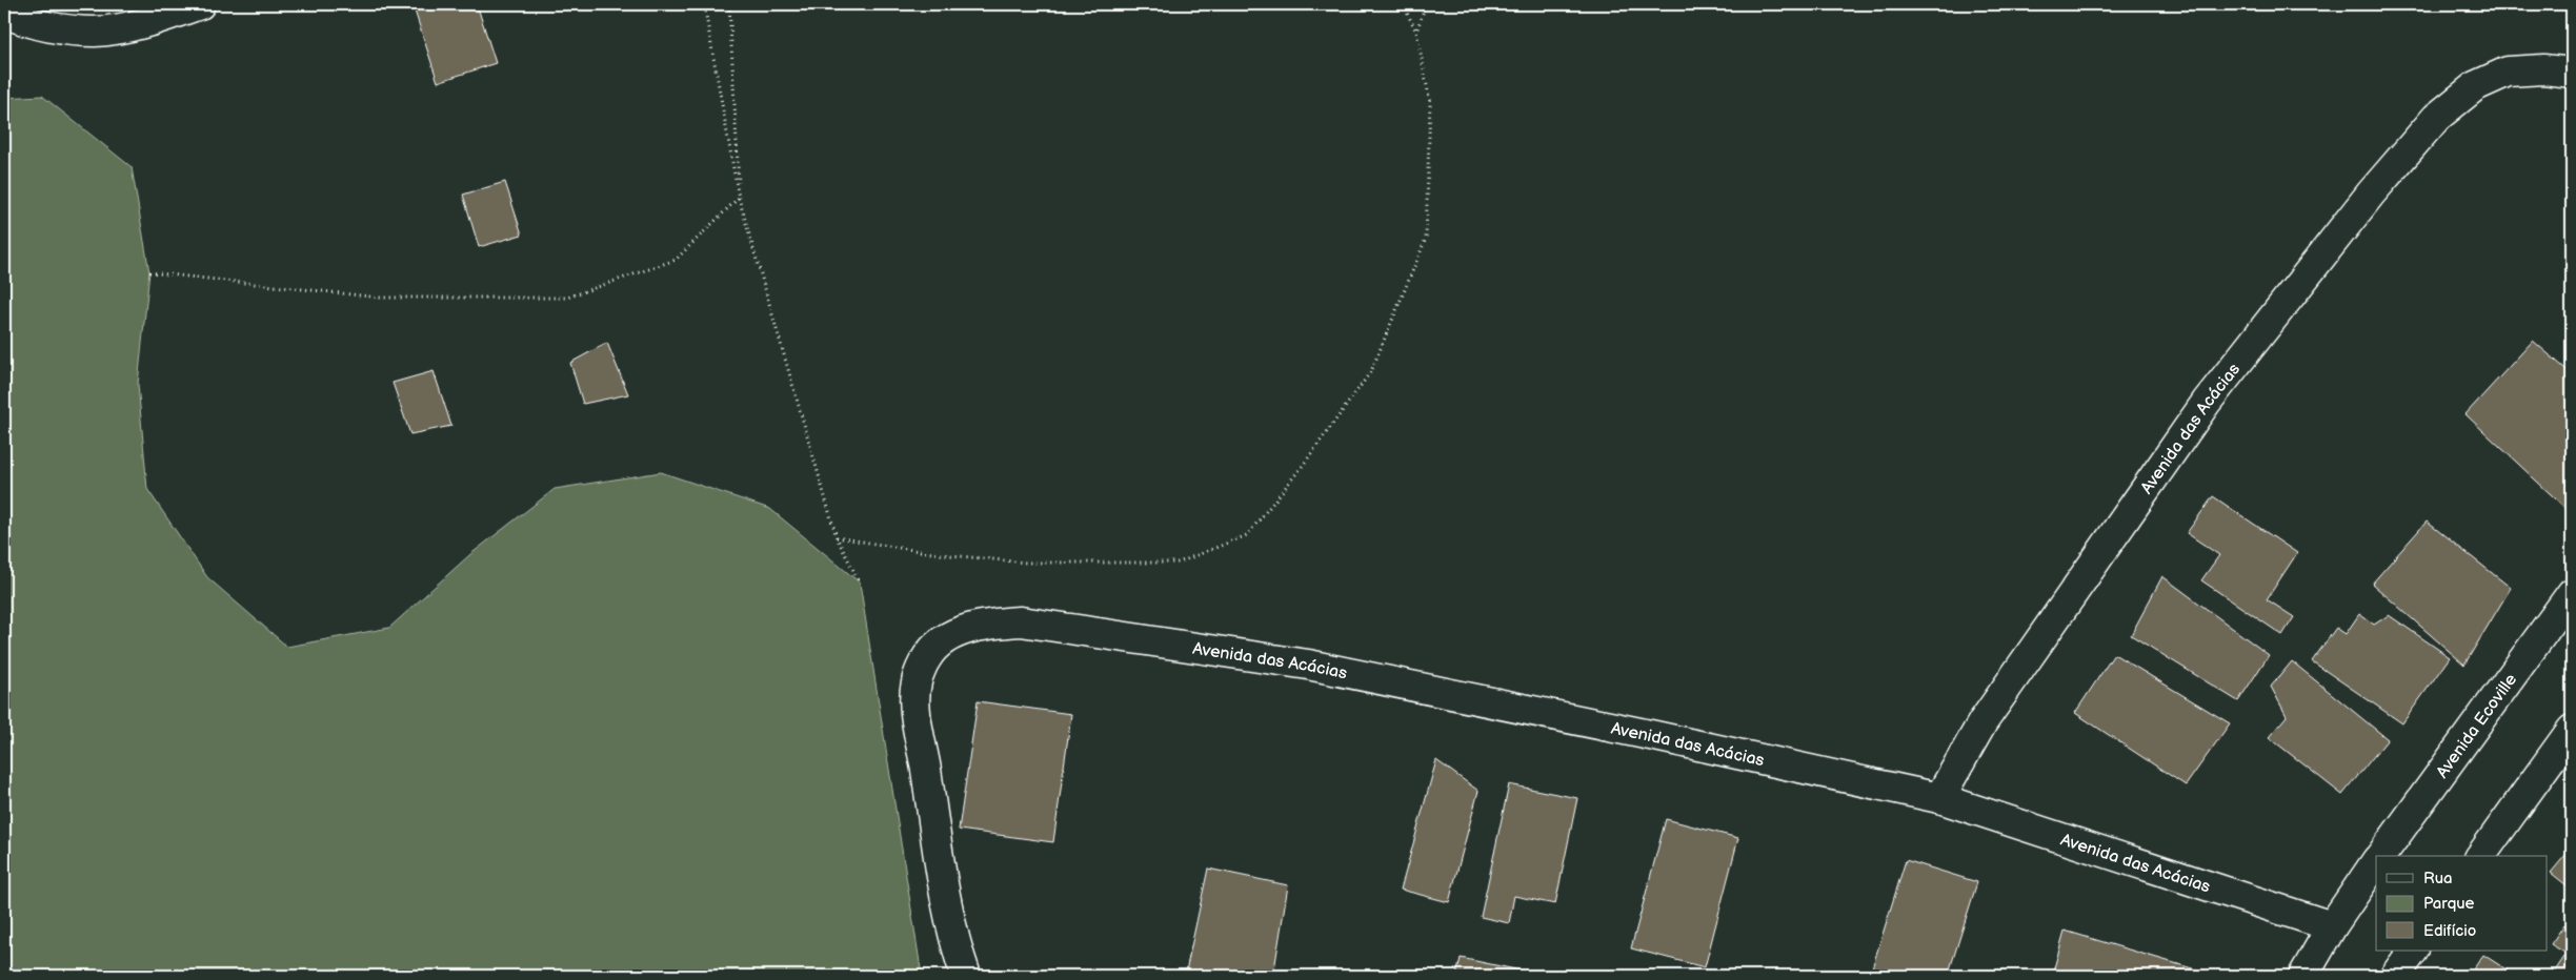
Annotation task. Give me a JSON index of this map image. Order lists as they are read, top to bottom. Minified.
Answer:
{"streets":{"street":["Avenida das Acácias","Avenida Ecoville"]},"crossings":[["Avenida das Acácias","Avenida Ecoville"]],"legend":["Rua","Parque","Edifício"]}
